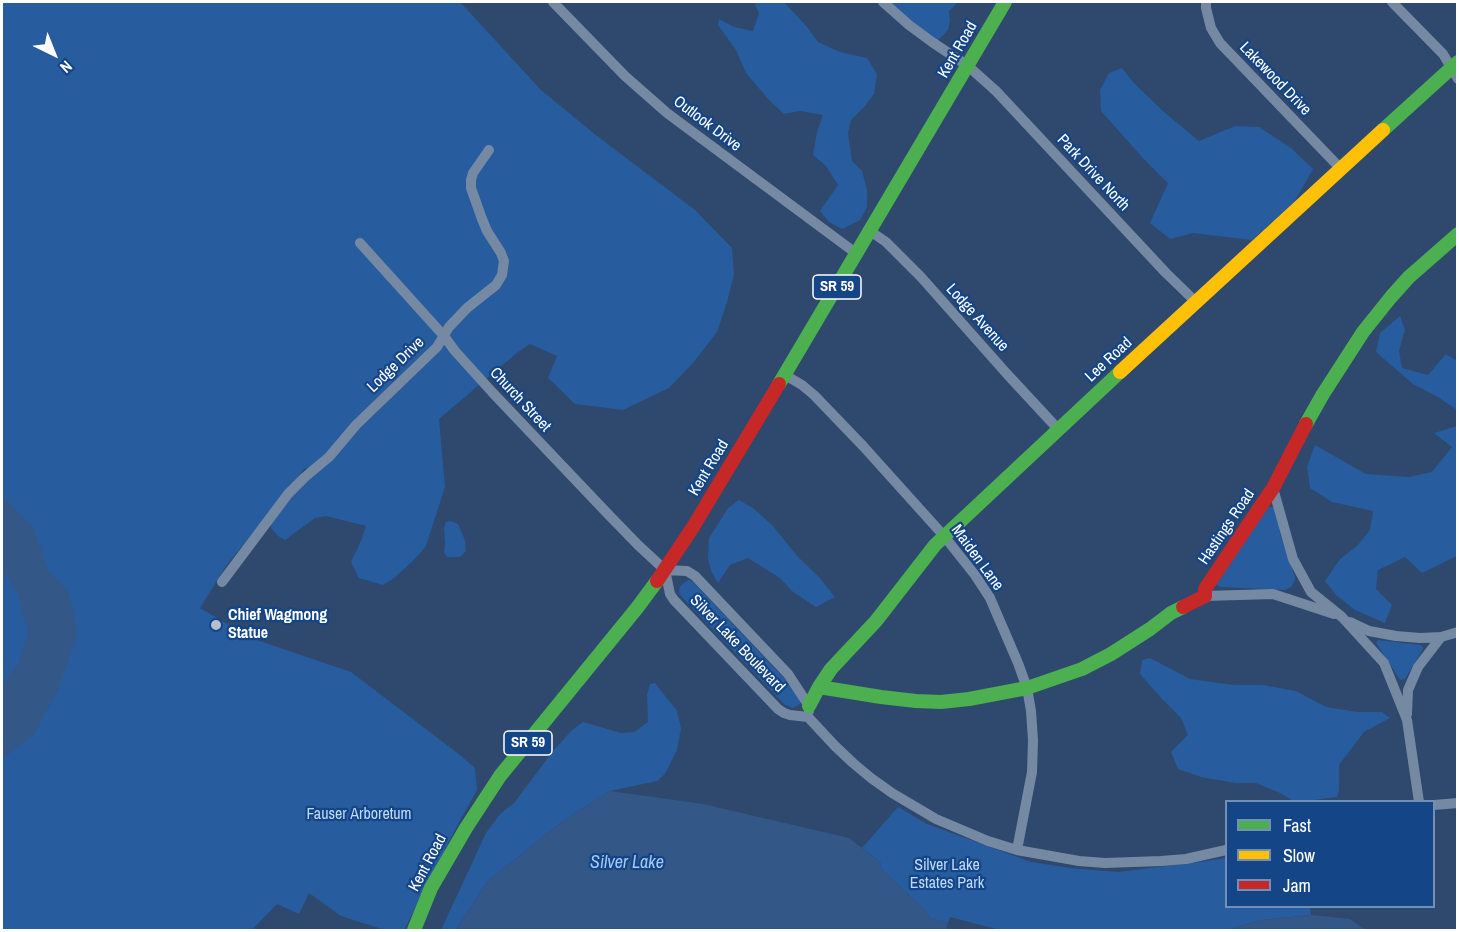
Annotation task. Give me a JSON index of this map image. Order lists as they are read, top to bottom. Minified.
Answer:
{"streets":{"street":["Kent Road","Lakewood Drive","Outlook Drive","Park Drive North","SR 59","Lodge Avenue","Lee Road","Lodge Drive","Church Street","Hastings Road","Maiden Lane","Silver Lake Boulevard"]},"crossings":[["Kent Road","Outlook Drive"],["Kent Road","Park Drive North"],["Kent Road","Lodge Avenue"],["Kent Road","Church Street"],["Kent Road","Maiden Lane"],["Kent Road","Silver Lake Boulevard"],["Lakewood Drive","Lee Road"],["Park Drive North","Lee Road"],["Lodge Avenue","Lee Road"],["Lee Road","Maiden Lane"],["Lee Road","Silver Lake Boulevard"],["Lodge Drive","Church Street"],["Church Street","Silver Lake Boulevard"],["Maiden Lane","Silver Lake Boulevard"]],"water":["Silver Lake"],"parks":["Fauser Arboretum","Silver Lake Estates Park"],"places":["Chief Wagmong Statue"],"legend":["Fast","Slow","Jam"],"north":"bottom right"}
